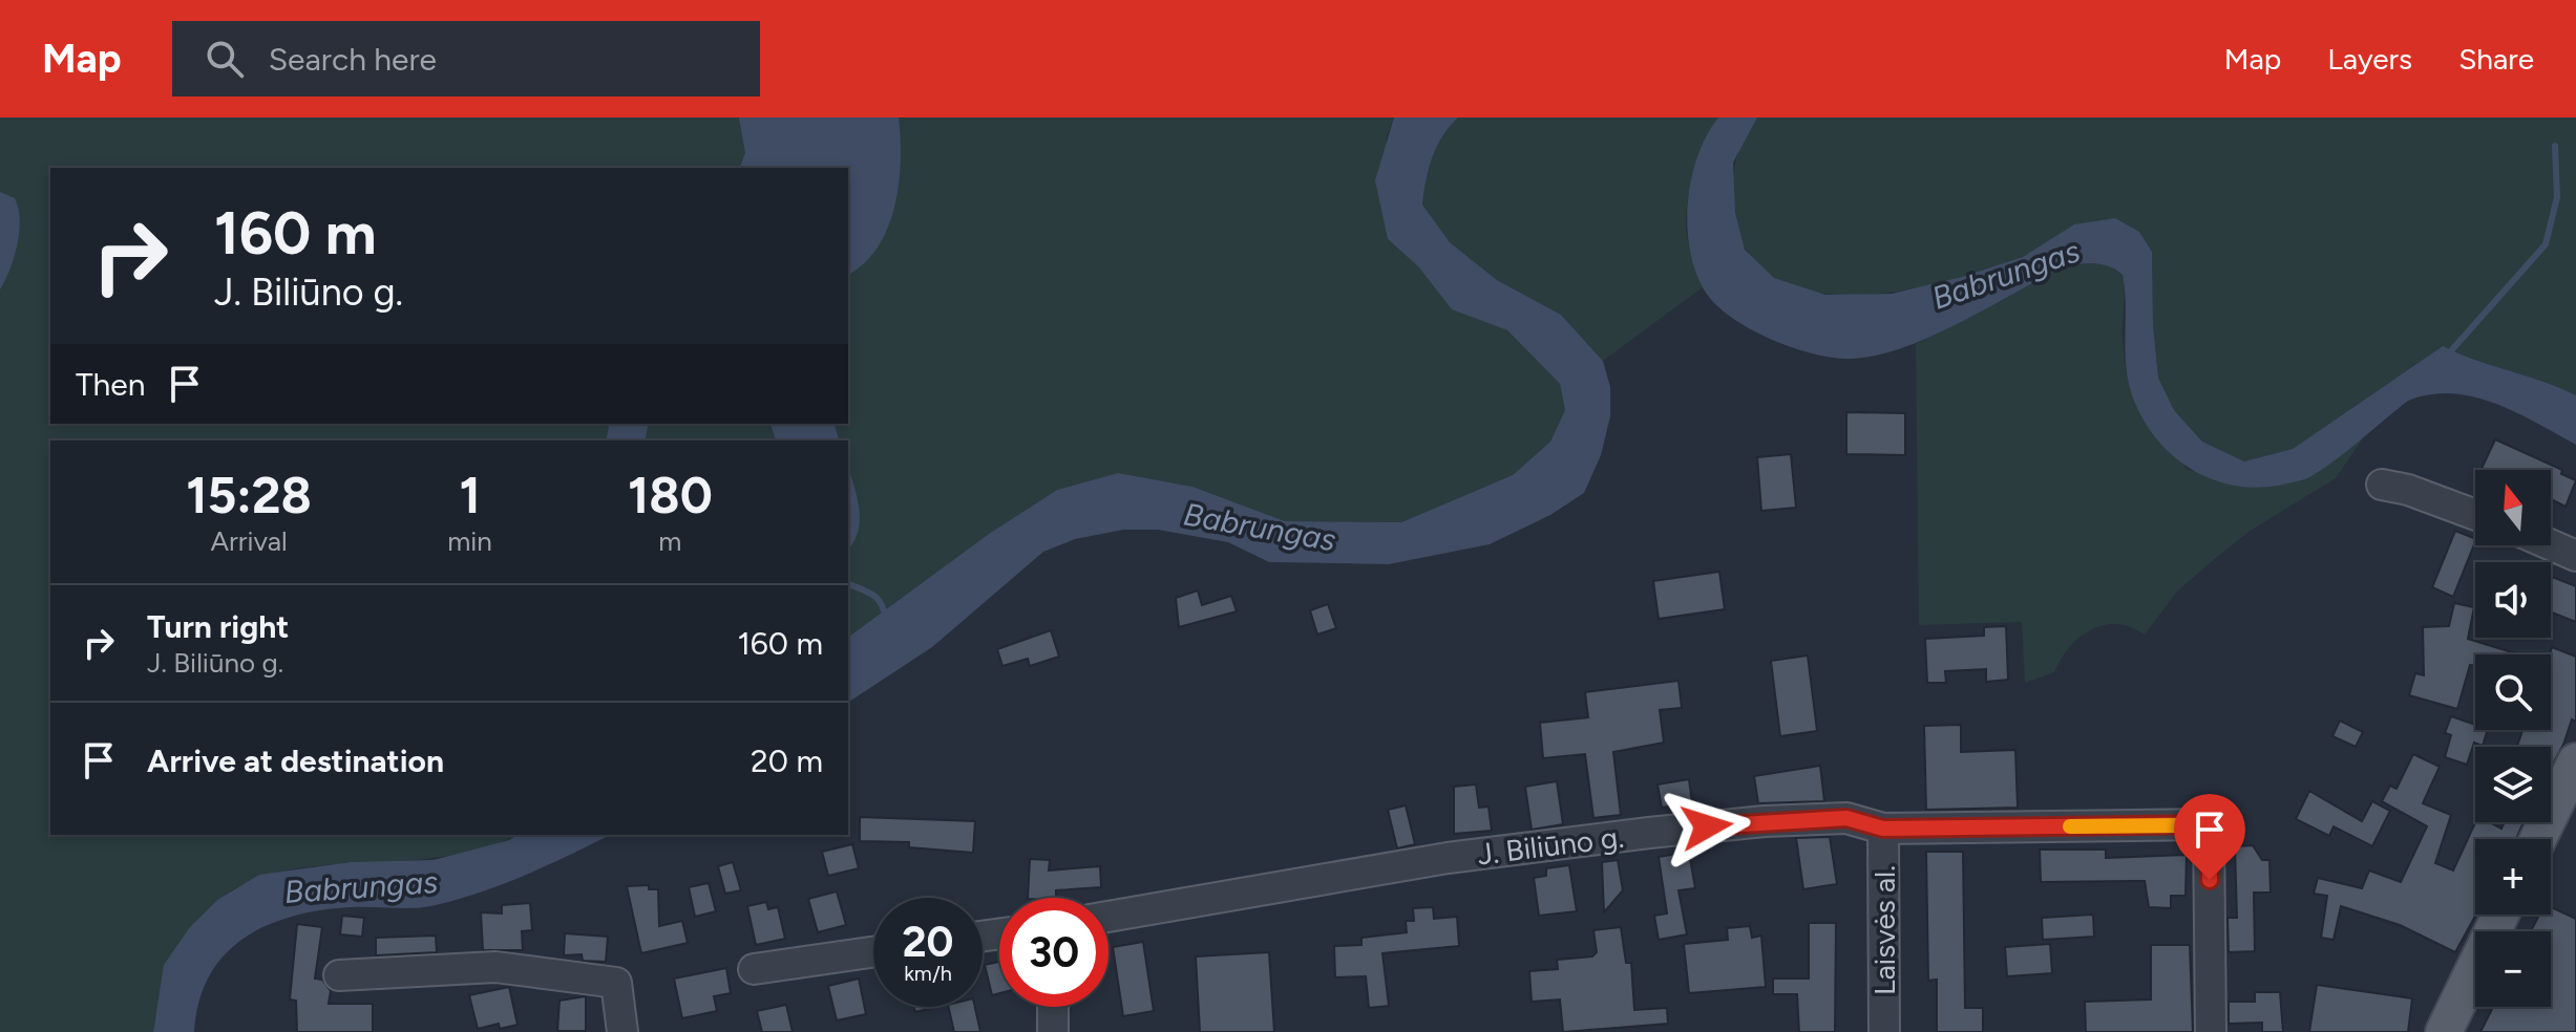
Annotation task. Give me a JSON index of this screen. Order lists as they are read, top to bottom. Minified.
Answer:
{"streets":{"street":["J. Biliūno g.","Laisvės al."]},"crossings":[["J. Biliūno g.","Laisvės al."]],"water":["Babrungas"],"north":"top","page":{"header":"Map","search":"Search here","nav":["Map","Layers","Share"],"turn":["160 m","J. Biliūno g."],"then":"Then","eta":["15:28","Arrival","1","min","180","m"],"map_buttons":["+","−"],"list":[{"name":"Turn right","note":"J. Biliūno g.","value":"160 m"},{"name":"Arrive at destination","value":"20 m"}],"speed":"20 km/h","limit":"30"}}
